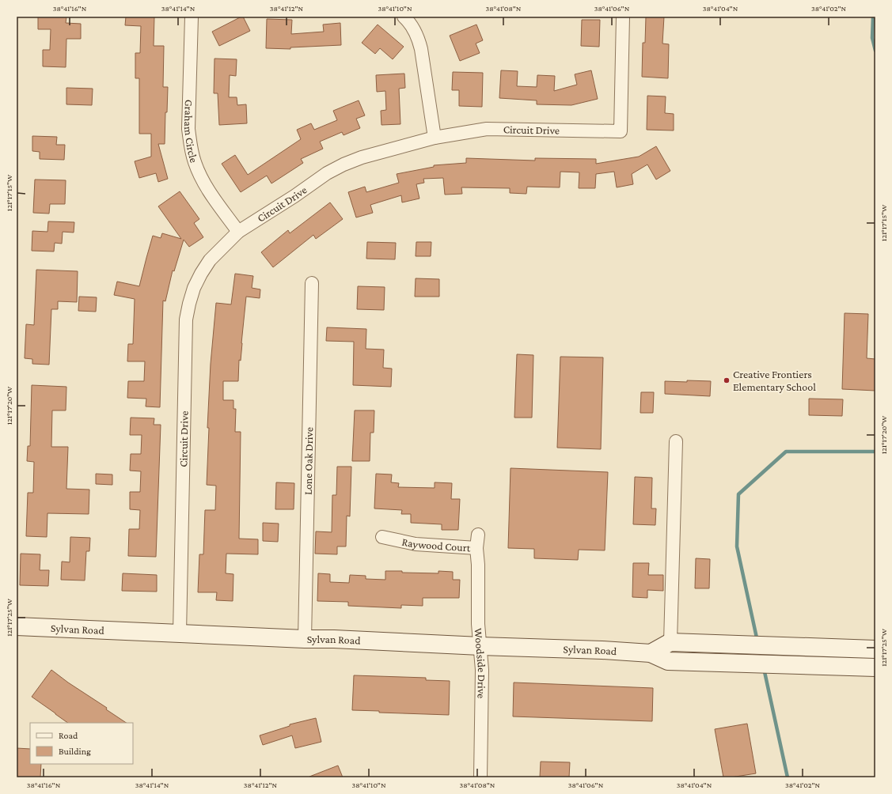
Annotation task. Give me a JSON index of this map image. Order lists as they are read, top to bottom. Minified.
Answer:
{"streets":{"main road":["Sylvan Road"],"street":["Circuit Drive","Graham Circle","Lone Oak Drive","Raywood Court","Woodside Drive"]},"crossings":[["Circuit Drive","Graham Circle"],["Circuit Drive","Sylvan Road"],["Lone Oak Drive","Sylvan Road"],["Raywood Court","Woodside Drive"],["Sylvan Road","Woodside Drive"]],"places":["Creative Frontiers Elementary School"],"legend":["Road","Building"],"coordinates":["38°41'16\"N","38°41'14\"N","38°41'12\"N","38°41'10\"N","38°41'08\"N","38°41'06\"N","38°41'04\"N","38°41'02\"N","121°17'15\"W","121°17'20\"W","121°17'25\"W"]}
